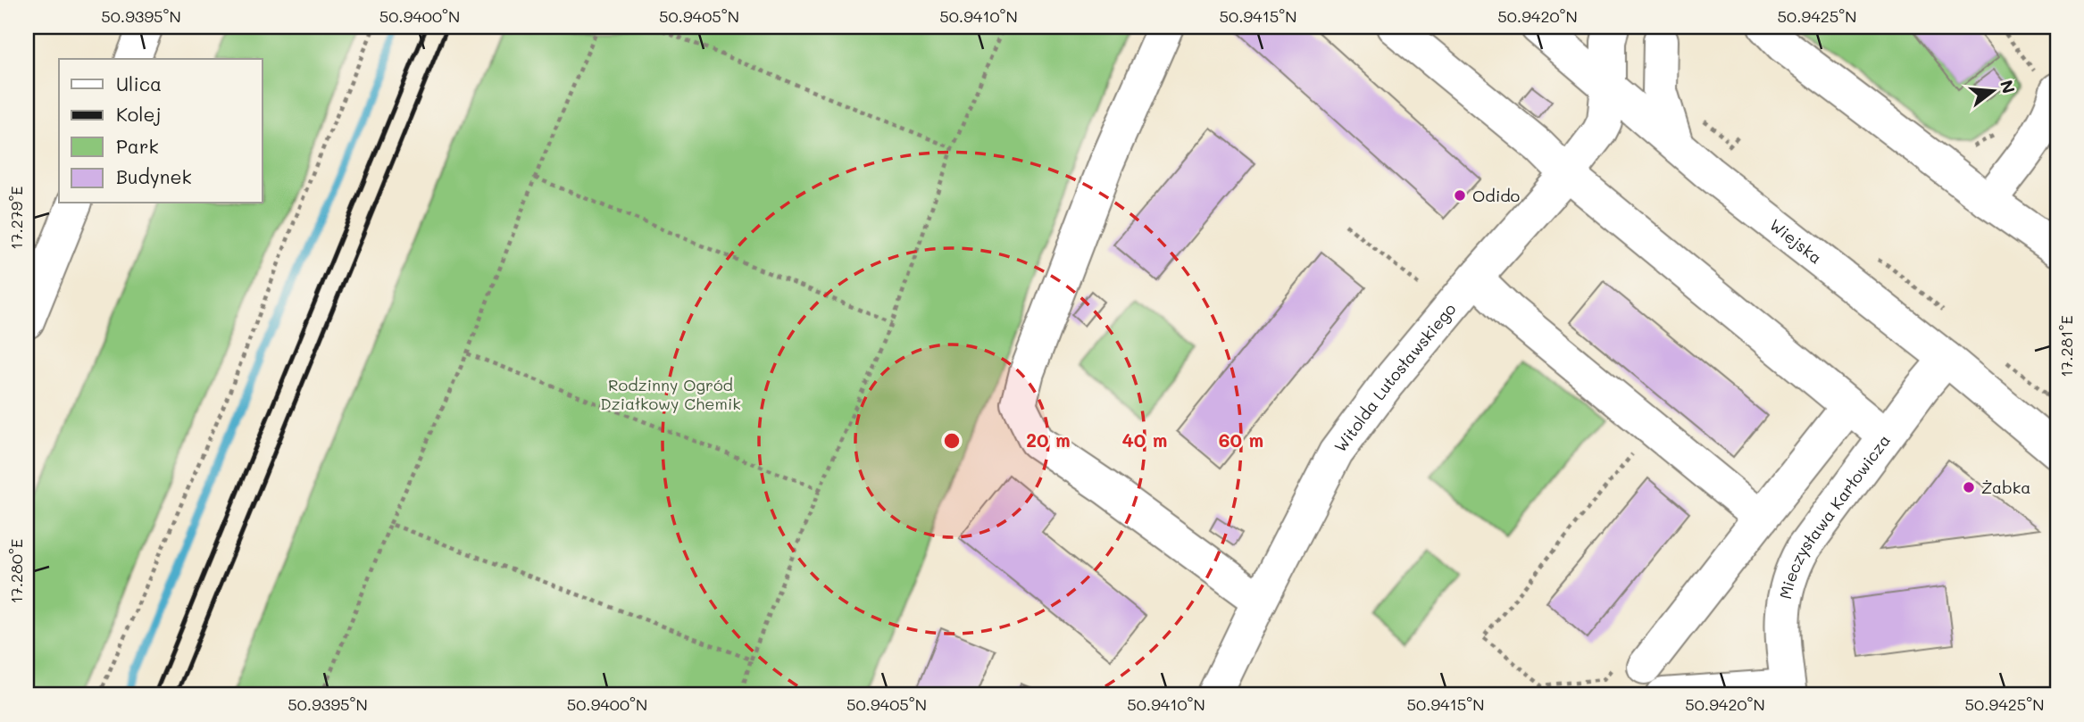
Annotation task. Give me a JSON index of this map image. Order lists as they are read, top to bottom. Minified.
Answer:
{"streets":{"street":["Wiejska","Witolda Lutosławskiego","Mieczysława Karłowicza"]},"crossings":[["Wiejska","Witolda Lutosławskiego"],["Wiejska","Mieczysława Karłowicza"]],"parks":["Rodzinny Ogród Działkowy Chemik"],"places":["Odido","Żabka"],"legend":["Ulica","Kolej","Park","Budynek"],"north":"right","coordinates":["50.9395°N","50.9400°N","50.9405°N","50.9410°N","50.9415°N","50.9420°N","50.9425°N","17.279°E","17.281°E","17.280°E"],"rings":["20 m","40 m","60 m"]}
